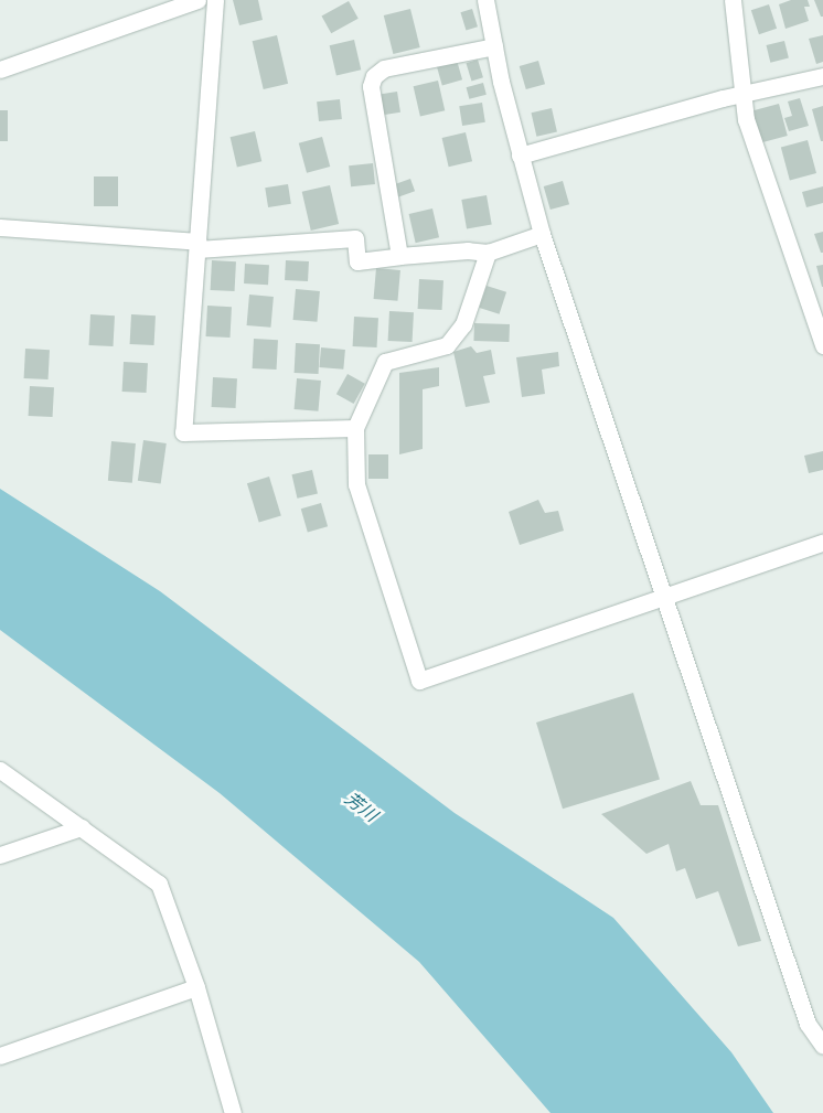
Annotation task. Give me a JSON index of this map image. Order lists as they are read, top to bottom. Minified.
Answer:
{"water":["芳川"]}
